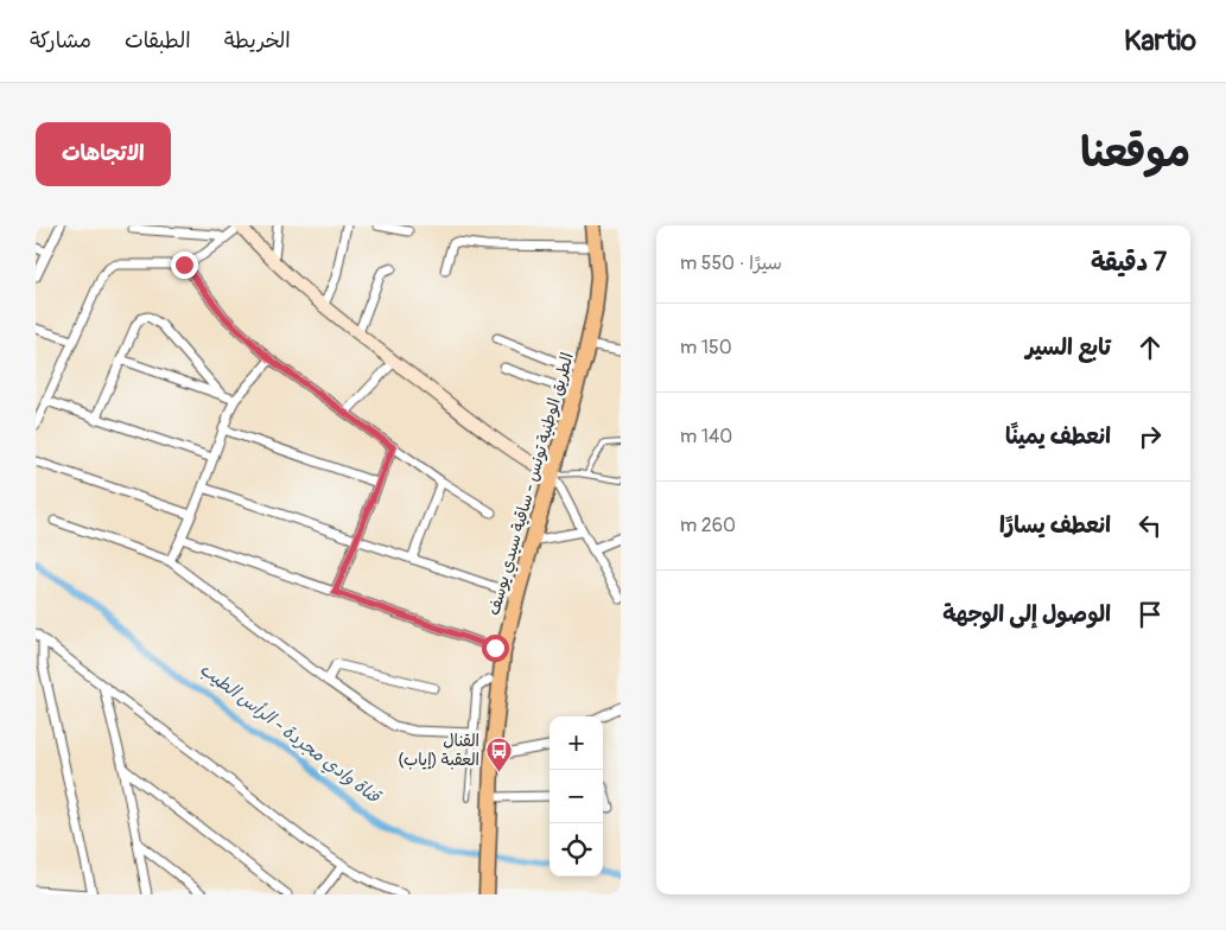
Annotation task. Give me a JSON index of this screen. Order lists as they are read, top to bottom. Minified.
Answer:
{"streets":{"highway":["الطريق الوطنية تونس - ساقية سيدي يوسف"]},"water":["قناة وادي مجردة - الرأس الطيب"],"places":{"bus stop":["القنال العقبة (إياب)"]},"page":{"header":"Kartio","nav":["الخريطة","الطبقات","مشاركة"],"title":"موقعنا","buttons":"الاتجاهات","heading":["7 دقيقة","سيرًا · 550 m"],"list":[["تابع السير","150 m"],["انعطف يمينًا","140 m"],["انعطف يسارًا","260 m"],"الوصول إلى الوجهة"],"map_buttons":["+","−"]}}
